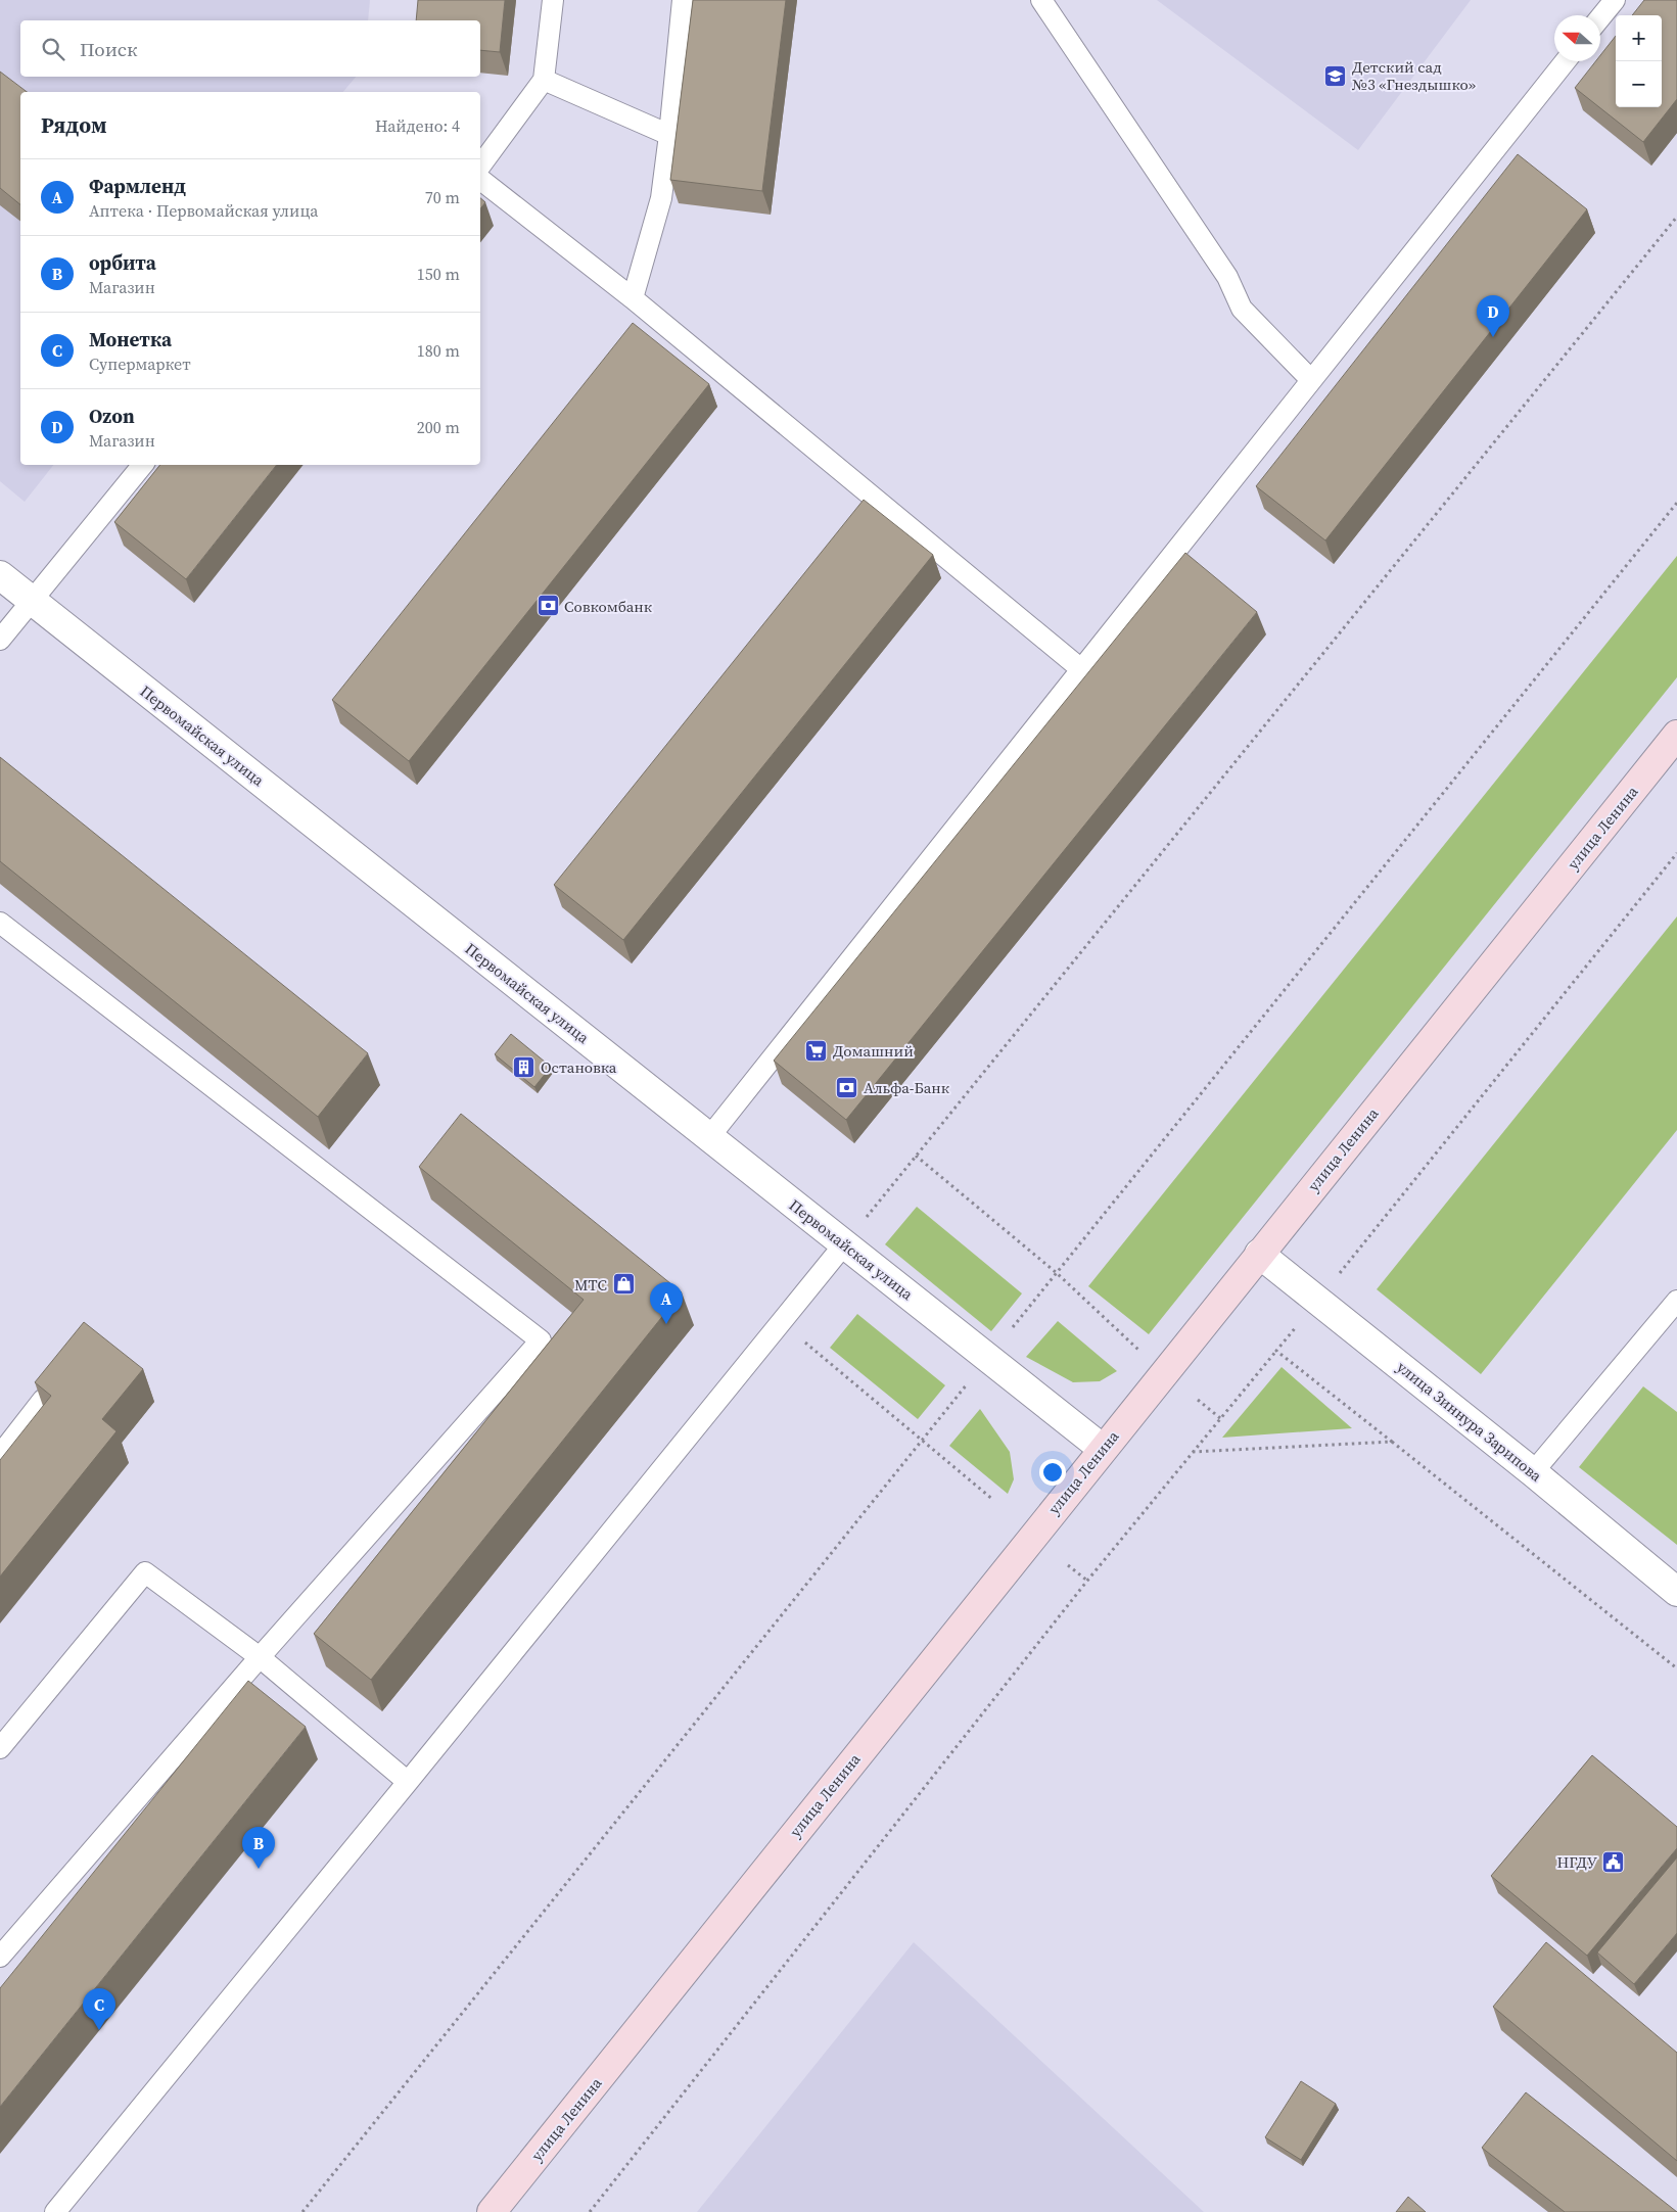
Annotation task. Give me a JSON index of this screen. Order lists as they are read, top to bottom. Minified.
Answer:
{"streets":{"main road":["улица Ленина"],"street":["Первомайская улица","улица Зиннура Зарипова"]},"crossings":[["Первомайская улица","улица Ленина"],["улица Ленина","улица Зиннура Зарипова"]],"places":{"school or university":["Детский сад №3 «Гнездышко»"],"bank":["Совкомбанк","Альфа-Банк"],"supermarket":["Домашний"],"building":["Остановка"],"shop":["МТС"],"public building":["НГДУ"]},"north":"left","page":{"map_buttons":["+","−"],"search":"Поиск","heading":["Рядом","Найдено: 4"],"list":[{"mark":"A","name":"Фармленд","note":"Аптека · Первомайская улица","value":"70 m"},{"mark":"B","name":"орбита","note":"Магазин","value":"150 m"},{"mark":"C","name":"Монетка","note":"Супермаркет","value":"180 m"},{"mark":"D","name":"Ozon","note":"Магазин","value":"200 m"}],"pins":["D","A","B","C"]}}
